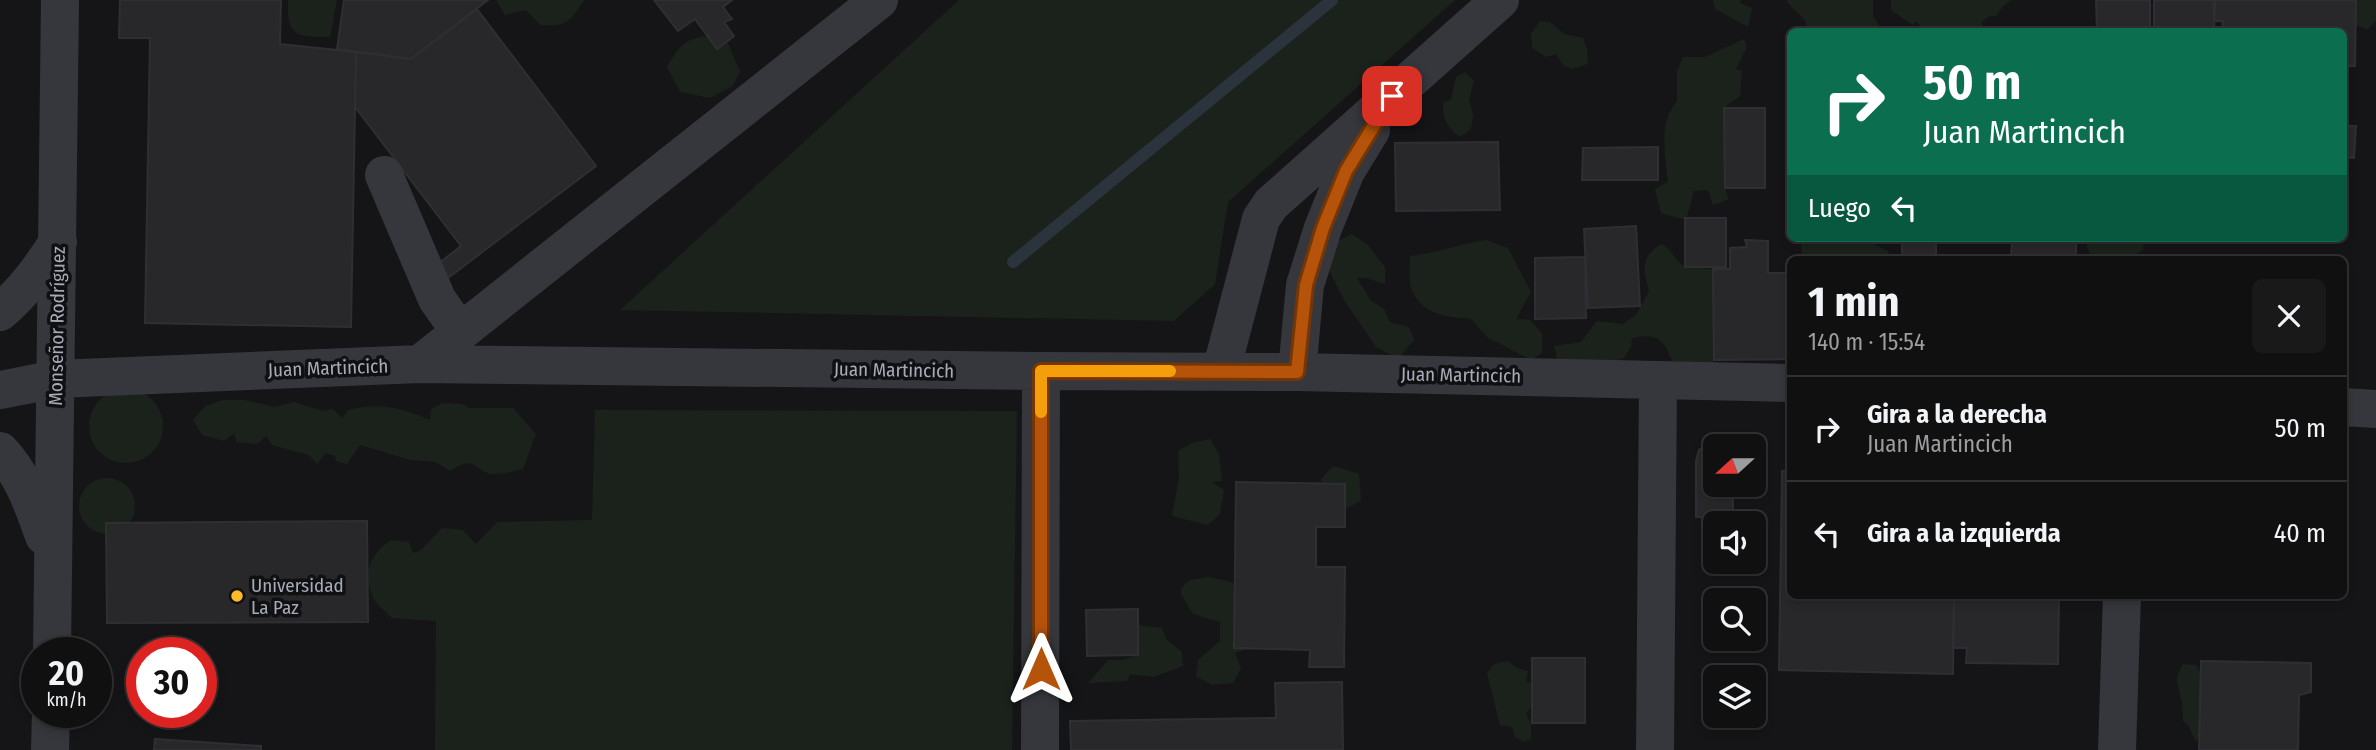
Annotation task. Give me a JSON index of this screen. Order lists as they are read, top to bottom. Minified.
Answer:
{"streets":{"street":["Monseñor Rodríguez","Juan Martincich"]},"crossings":[["Monseñor Rodríguez","Juan Martincich"]],"places":["Universidad La Paz"],"north":"left","page":{"turn":["50 m","Juan Martincich"],"then":"Luego","heading":["1 min","140 m · 15:54"],"list":[{"name":"Gira a la derecha","note":"Juan Martincich","value":"50 m"},{"name":"Gira a la izquierda","value":"40 m"}],"speed":"20 km/h","limit":"30"}}
